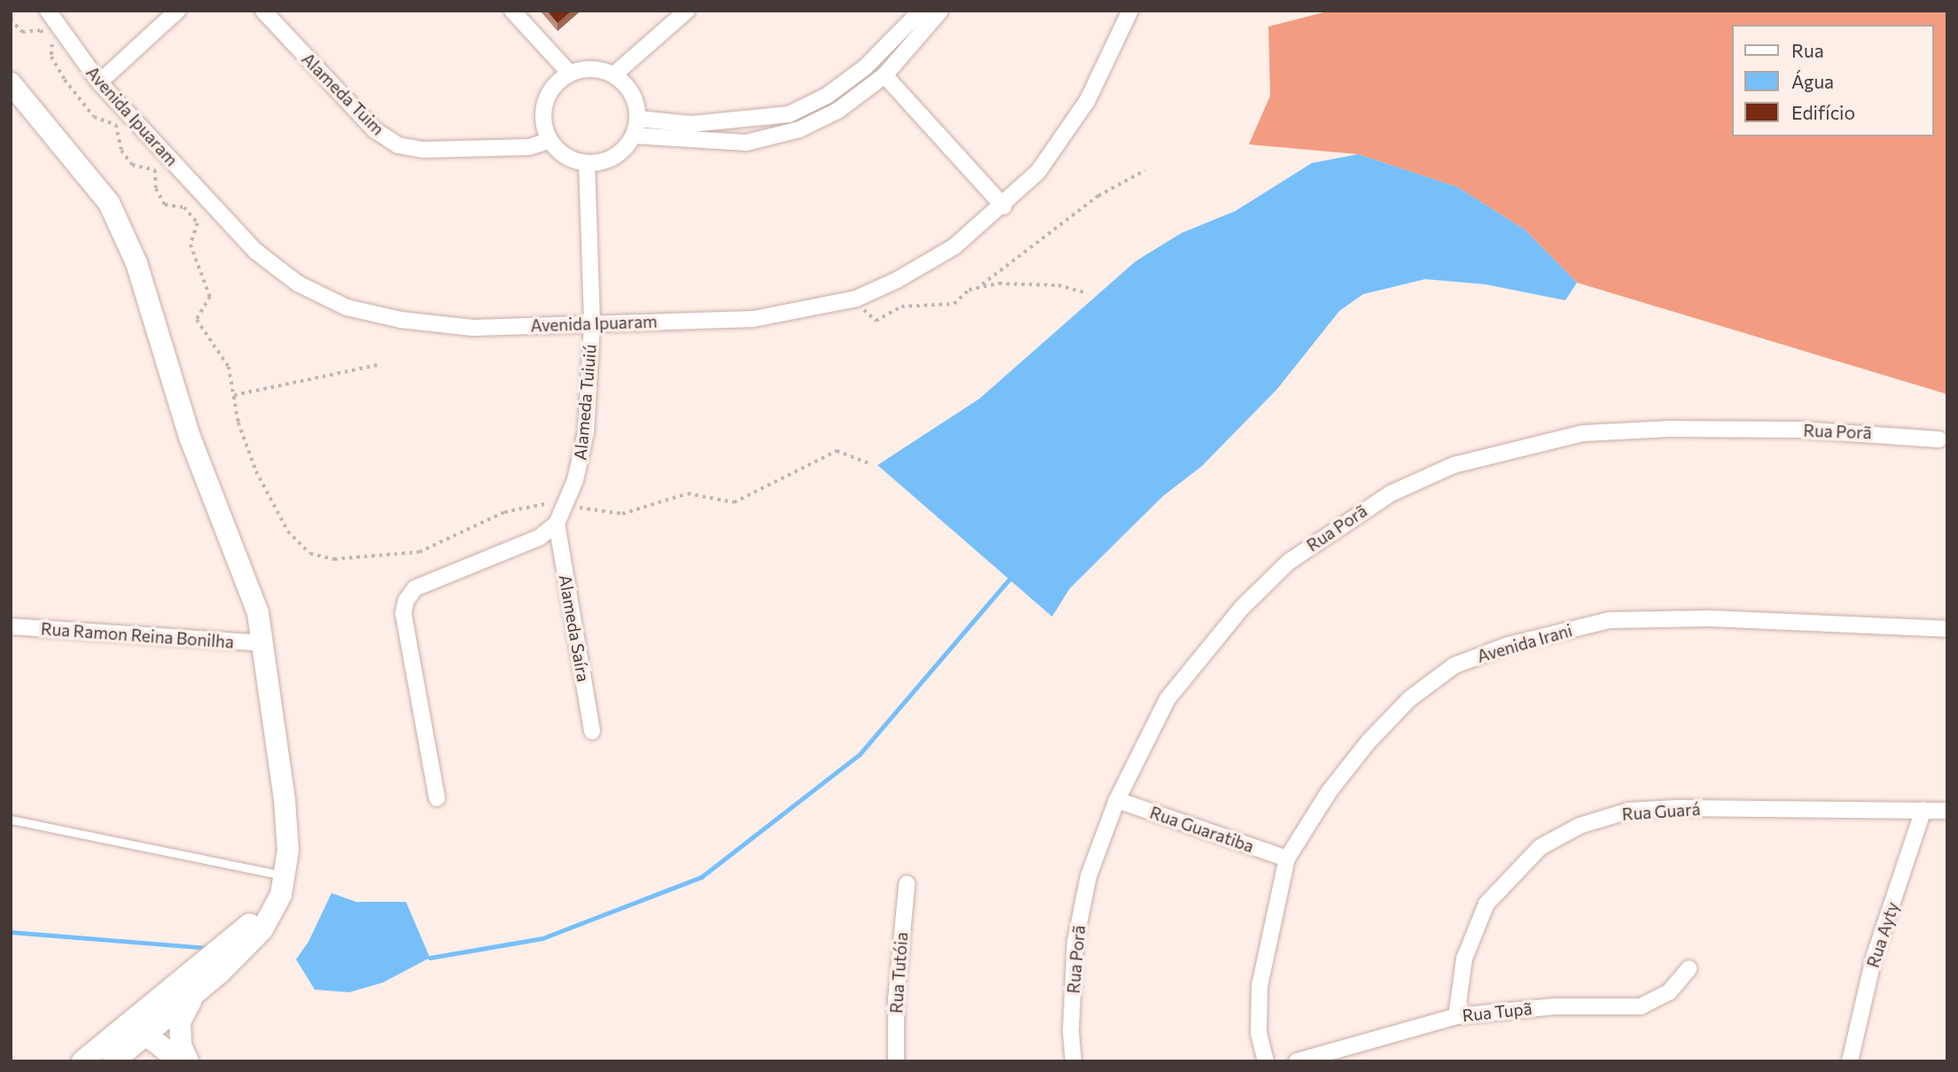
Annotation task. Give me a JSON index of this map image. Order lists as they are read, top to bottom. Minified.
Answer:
{"streets":{"street":["Alameda Tuim","Avenida Ipuaram","Alameda Tuiuiú","Rua Porã","Alameda Saíra","Rua Ramon Reina Bonilha","Avenida Irani","Rua Guará","Rua Guaratiba","Rua Ayty","Rua Tutóia","Rua Tupã"]},"crossings":[["Alameda Tuim","Alameda Tuiuiú"],["Avenida Ipuaram","Alameda Tuiuiú"],["Alameda Tuiuiú","Alameda Saíra"],["Rua Porã","Rua Guaratiba"],["Avenida Irani","Rua Guaratiba"],["Rua Guará","Rua Ayty"],["Rua Guará","Rua Tupã"]],"legend":["Rua","Água","Edifício"]}
